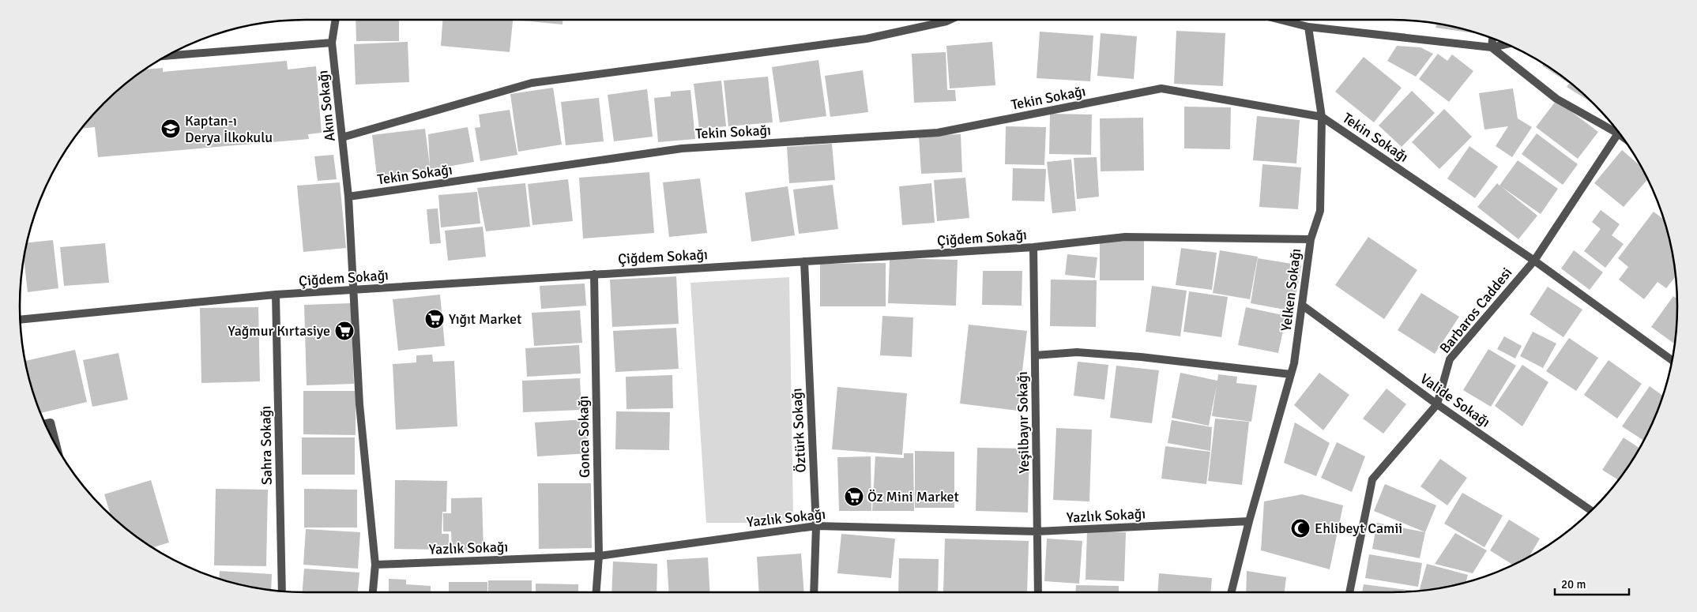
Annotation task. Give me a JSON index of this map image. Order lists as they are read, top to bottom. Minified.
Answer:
{"streets":{"street":["Tekin Sokağı","Akın Sokağı","Çiğdem Sokağı","Yelken Sokağı","Barbaros Caddesi","Valide Sokağı","Yeşilbayır Sokağı","Öztürk Sokağı","Gonca Sokağı","Sahra Sokağı","Yazlık Sokağı"]},"crossings":[["Tekin Sokağı","Akın Sokağı"],["Tekin Sokağı","Yelken Sokağı"],["Tekin Sokağı","Barbaros Caddesi"],["Akın Sokağı","Çiğdem Sokağı"],["Akın Sokağı","Yazlık Sokağı"],["Çiğdem Sokağı","Yelken Sokağı"],["Çiğdem Sokağı","Yeşilbayır Sokağı"],["Çiğdem Sokağı","Öztürk Sokağı"],["Çiğdem Sokağı","Gonca Sokağı"],["Çiğdem Sokağı","Sahra Sokağı"],["Yelken Sokağı","Valide Sokağı"],["Yelken Sokağı","Yazlık Sokağı"],["Barbaros Caddesi","Valide Sokağı"],["Yeşilbayır Sokağı","Yazlık Sokağı"],["Öztürk Sokağı","Yazlık Sokağı"],["Gonca Sokağı","Yazlık Sokağı"]],"places":{"school or university":["Kaptan-ı Derya İlkokulu"],"supermarket":["Yığıt Market","Yağmur Kırtasiye","Öz Mini Market"],"mosque":["Ehlibeyt Camii"]},"scale_bar":"20 m"}
